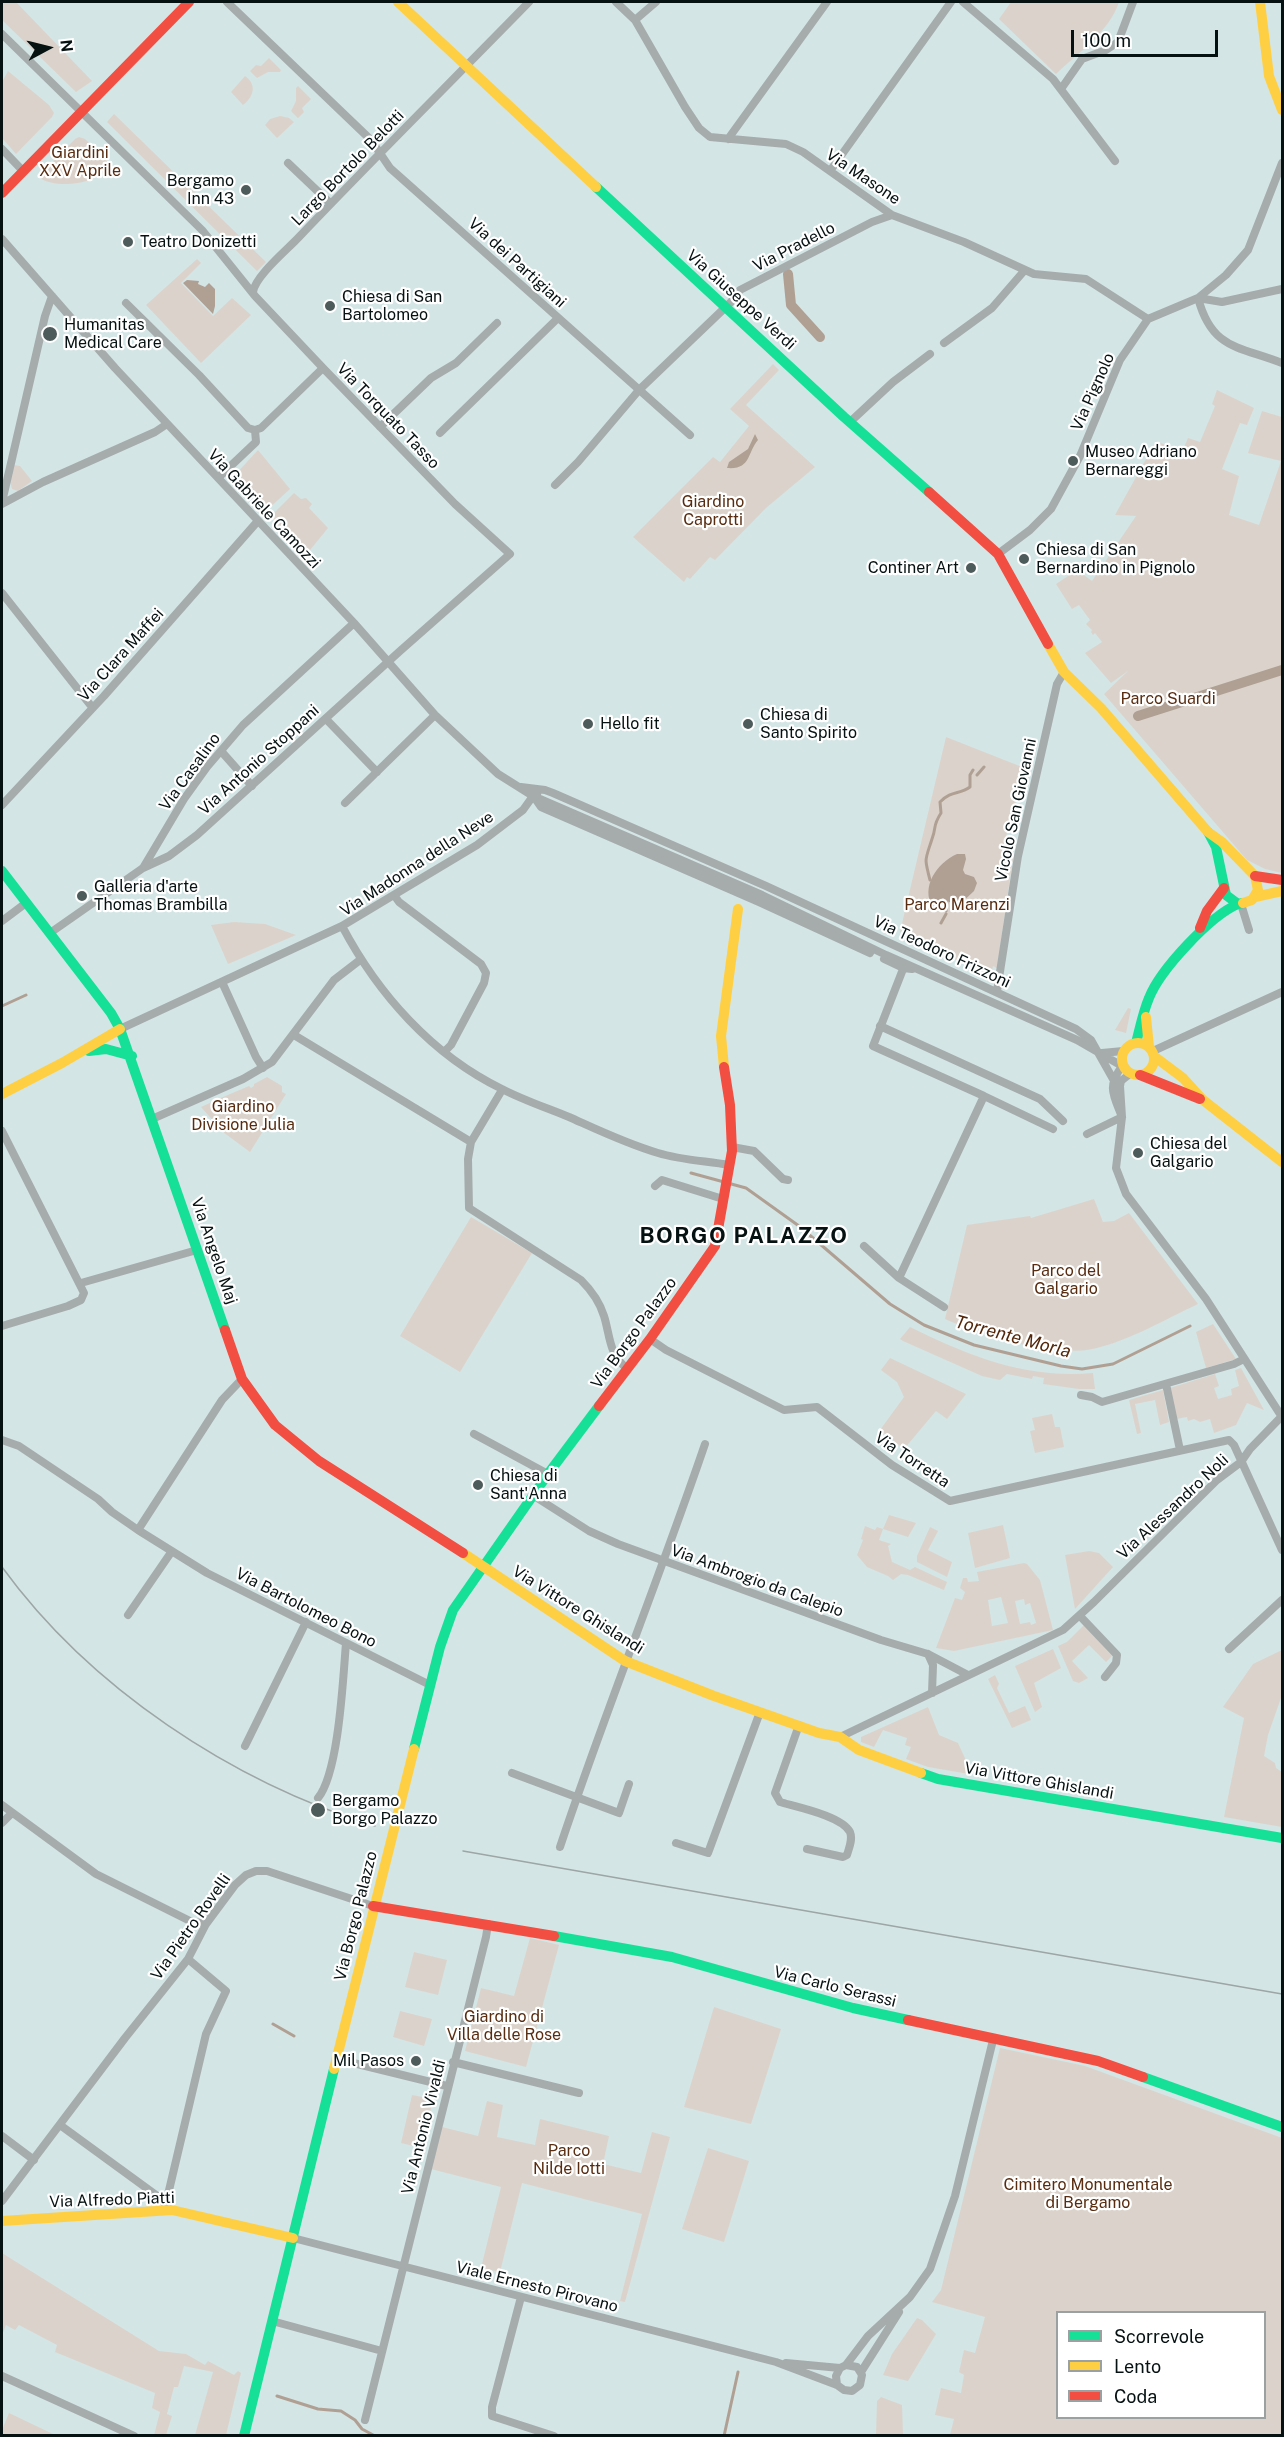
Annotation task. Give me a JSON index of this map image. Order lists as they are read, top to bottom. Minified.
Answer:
{"streets":{"street":["Largo Bortolo Belotti","Via Masone","Via Pradello","Via dei Partigiani","Via Giuseppe Verdi","Via Pignolo","Via Torquato Tasso","Via Gabriele Camozzi","Via Clara Maffei","Via Antonio Stoppani","Via Casalino","Vicolo San Giovanni","Via Madonna della Neve","Via Teodoro Frizzoni","Via Angelo Maj","Via Borgo Palazzo","Via Torretta","Via Alessandro Noli","Via Ambrogio da Calepio","Via Bartolomeo Bono","Via Vittore Ghislandi","Via Pietro Rovelli","Via Carlo Serassi","Via Antonio Vivaldi","Via Alfredo Piatti","Viale Ernesto Pirovano"]},"crossings":[["Largo Bortolo Belotti","Via dei Partigiani"],["Largo Bortolo Belotti","Via Giuseppe Verdi"],["Largo Bortolo Belotti","Via Torquato Tasso"],["Via Masone","Via Pradello"],["Via Masone","Via Pignolo"],["Via Pradello","Via dei Partigiani"],["Via Pradello","Via Giuseppe Verdi"],["Via Giuseppe Verdi","Via Pignolo"],["Via Giuseppe Verdi","Vicolo San Giovanni"],["Via Torquato Tasso","Via Antonio Stoppani"],["Via Gabriele Camozzi","Via Clara Maffei"],["Via Gabriele Camozzi","Via Antonio Stoppani"],["Via Gabriele Camozzi","Via Casalino"],["Via Gabriele Camozzi","Via Madonna della Neve"],["Via Gabriele Camozzi","Via Teodoro Frizzoni"],["Via Antonio Stoppani","Via Casalino"],["Via Casalino","Via Angelo Maj"],["Vicolo San Giovanni","Via Teodoro Frizzoni"],["Via Madonna della Neve","Via Borgo Palazzo"],["Via Angelo Maj","Via Borgo Palazzo"],["Via Angelo Maj","Via Vittore Ghislandi"],["Via Borgo Palazzo","Via Torretta"],["Via Borgo Palazzo","Via Ambrogio da Calepio"],["Via Borgo Palazzo","Via Bartolomeo Bono"],["Via Borgo Palazzo","Via Vittore Ghislandi"],["Via Borgo Palazzo","Via Pietro Rovelli"],["Via Borgo Palazzo","Via Carlo Serassi"],["Via Borgo Palazzo","Via Alfredo Piatti"],["Via Borgo Palazzo","Viale Ernesto Pirovano"],["Via Torretta","Via Alessandro Noli"],["Via Alessandro Noli","Via Ambrogio da Calepio"],["Via Alessandro Noli","Via Vittore Ghislandi"],["Via Pietro Rovelli","Via Carlo Serassi"],["Via Carlo Serassi","Via Antonio Vivaldi"],["Via Antonio Vivaldi","Viale Ernesto Pirovano"],["Via Alfredo Piatti","Viale Ernesto Pirovano"]],"districts":["BORGO PALAZZO"],"water":["Torrente Morla"],"parks":["Giardini XXV Aprile","Giardino Caprotti","Parco Suardi","Parco Marenzi","Giardino Divisione Julia","Parco del Galgario","Giardino di Villa delle Rose","Parco Nilde Iotti","Cimitero Monumentale di Bergamo"],"places":["Bergamo Inn 43","Teatro Donizetti","Chiesa di San Bartolomeo","Humanitas Medical Care","Museo Adriano Bernareggi","Chiesa di San Bernardino in Pignolo","Continer Art","Hello fit","Chiesa di Santo Spirito","Galleria d'arte Thomas Brambilla","Chiesa del Galgario","Chiesa di Sant'Anna","Bergamo Borgo Palazzo","Mil Pasos"],"legend":["Scorrevole","Lento","Coda"],"scale_bar":"100 m","north":"right"}
